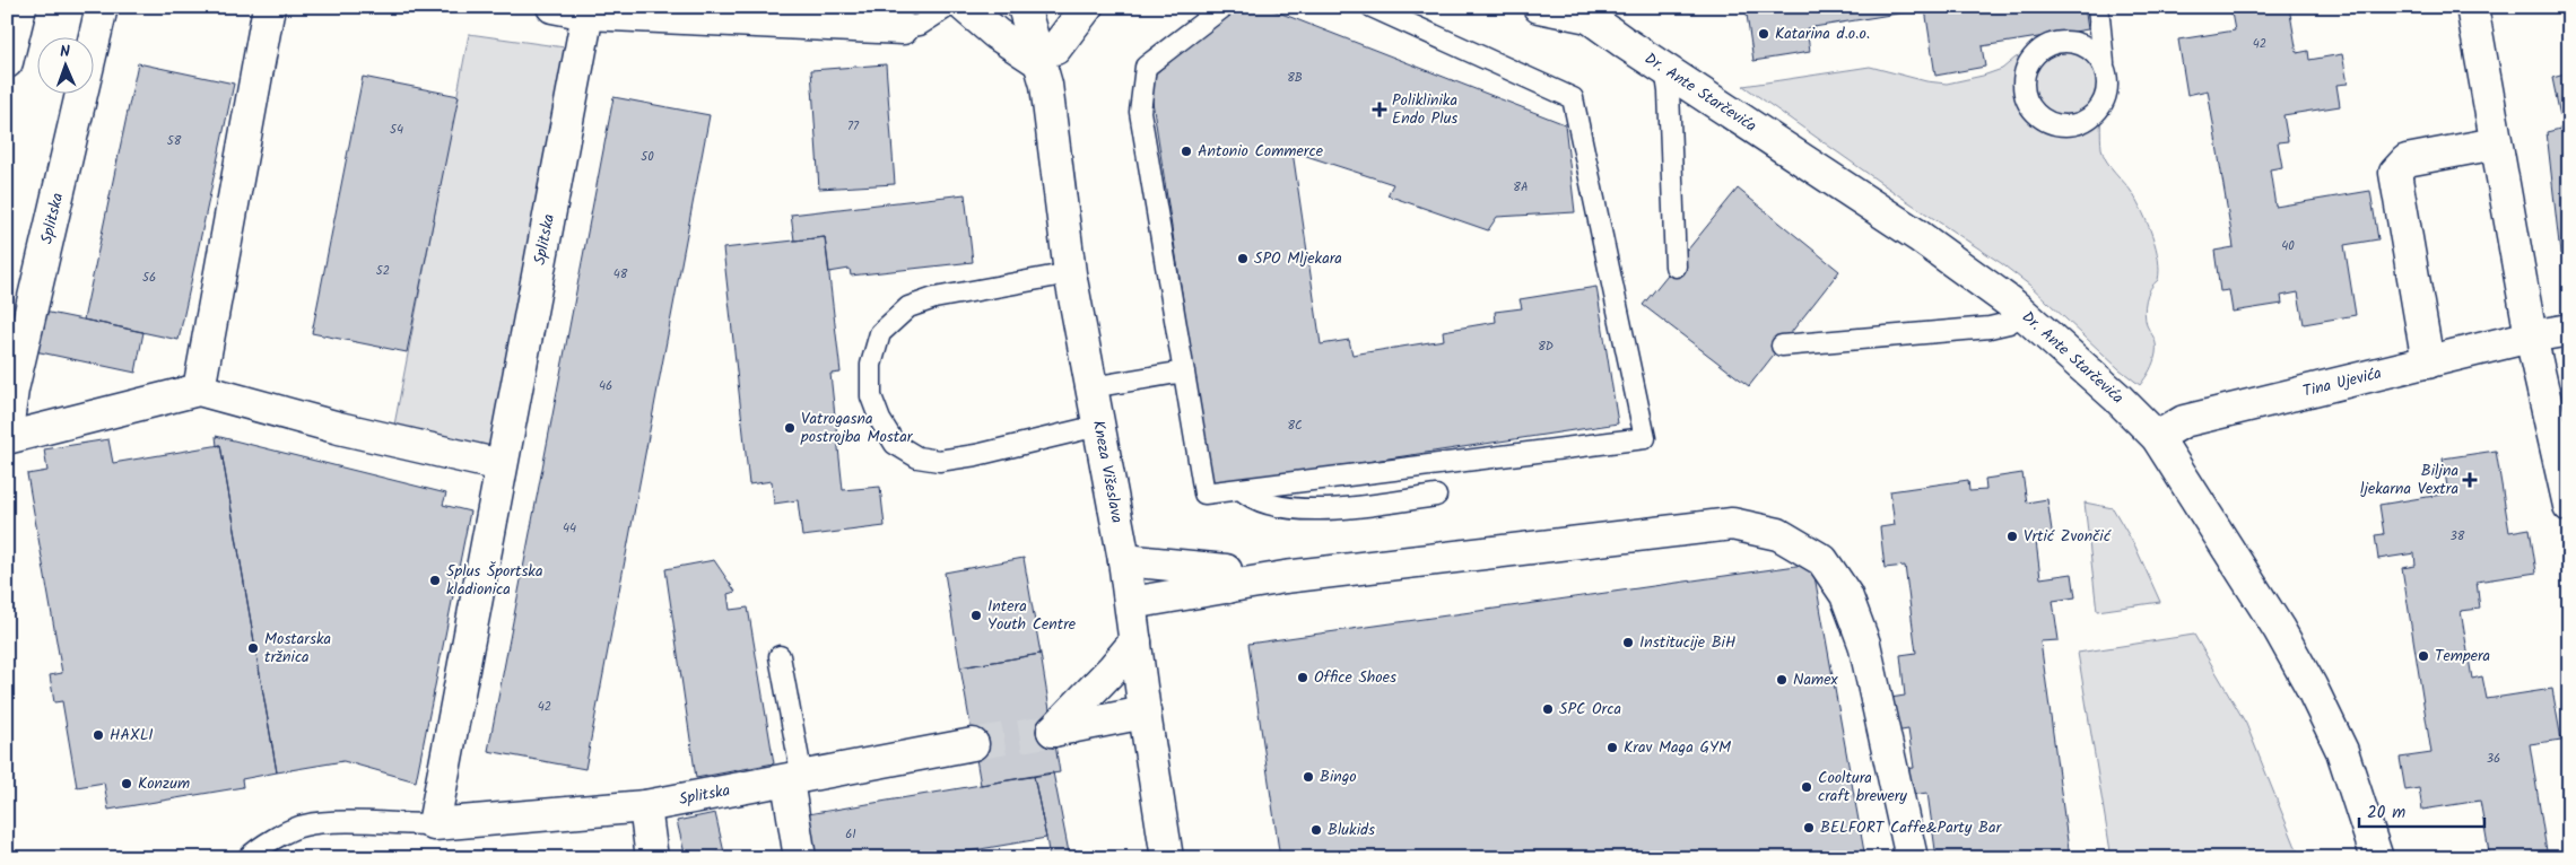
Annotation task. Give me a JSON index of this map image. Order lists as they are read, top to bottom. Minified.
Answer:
{"streets":{"street":["Dr. Ante Starčevića","Splitska","Tina Ujevića","Kneza Višeslava"]},"crossings":[["Dr. Ante Starčevića","Tina Ujevića"]],"places":{"other":["Katarina d.o.o.","Antonio Commerce","SPO Mljekara","Vatrogasna postrojba Mostar","Vrtić Zvončić","5plus Športska kladionica","Intera Youth Centre","Institucije BiH","Mostarska tržnica","Tempera","Office Shoes","Namex","SPC Orca","HAXLI","Krav Maga GYM","Bingo","Konzum","Cooltura craft brewery","BELFORT Caffe&Party Bar","Blukids"],"health":["Poliklinika Endo Plus","Biljna ljekarna Vextra"]},"house_numbers":["42","8B","77","54","58","50","8A","40","52","48","56","8D","46","8C","44","38","42","36","61"],"scale_bar":"20 m","north":"top"}
